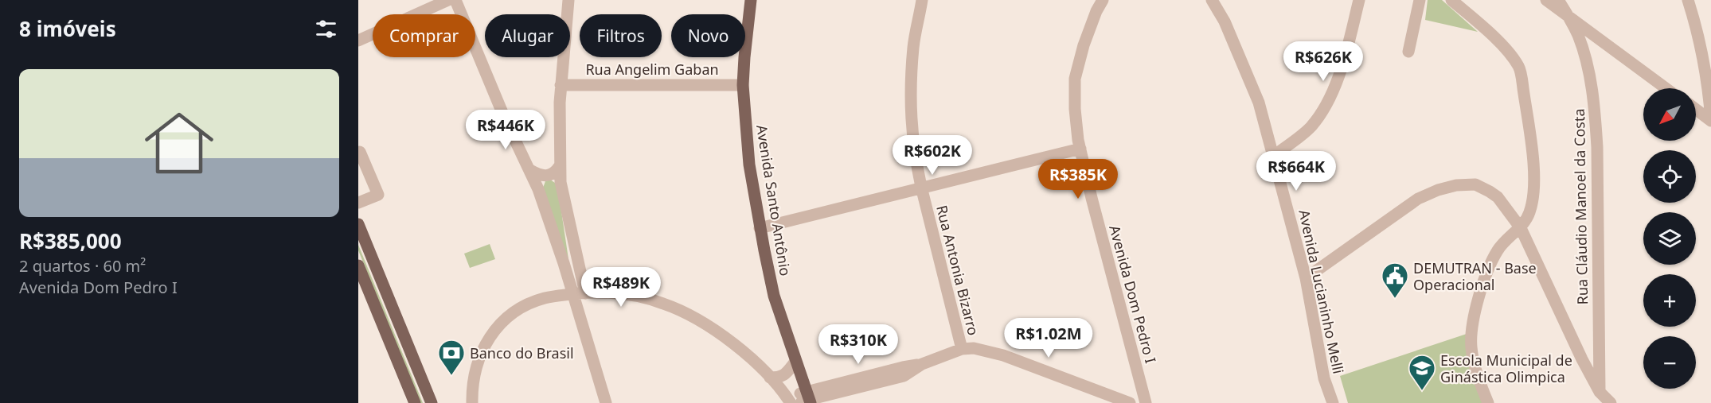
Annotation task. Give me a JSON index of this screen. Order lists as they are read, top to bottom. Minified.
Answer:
{"streets":{"main road":["Avenida Santo Antônio"],"street":["Rua Angelim Gaban","Rua Cláudio Manoel da Costa","Rua Antonia Bizarro","Avenida Lucianinho Melli","Avenida Dom Pedro I"]},"crossings":[["Rua Angelim Gaban","Avenida Santo Antônio"]],"places":{"public building":["DEMUTRAN - Base Operacional"],"bank":["Banco do Brasil"],"school or university":["Escola Municipal de Ginástica Olimpica"]},"north":"bottom left","page":{"heading":"8 imóveis","chip":["Comprar","Alugar","Filtros","Novo"],"price":["R$626K","R$446K","R$602K","R$664K","R$385K","R$489K","R$1.02M","R$310K"],"list":[{"name":"R$385,000","note":"2 quartos · 60 m² · Avenida Dom Pedro I"}],"map_buttons":["+","−"]}}
